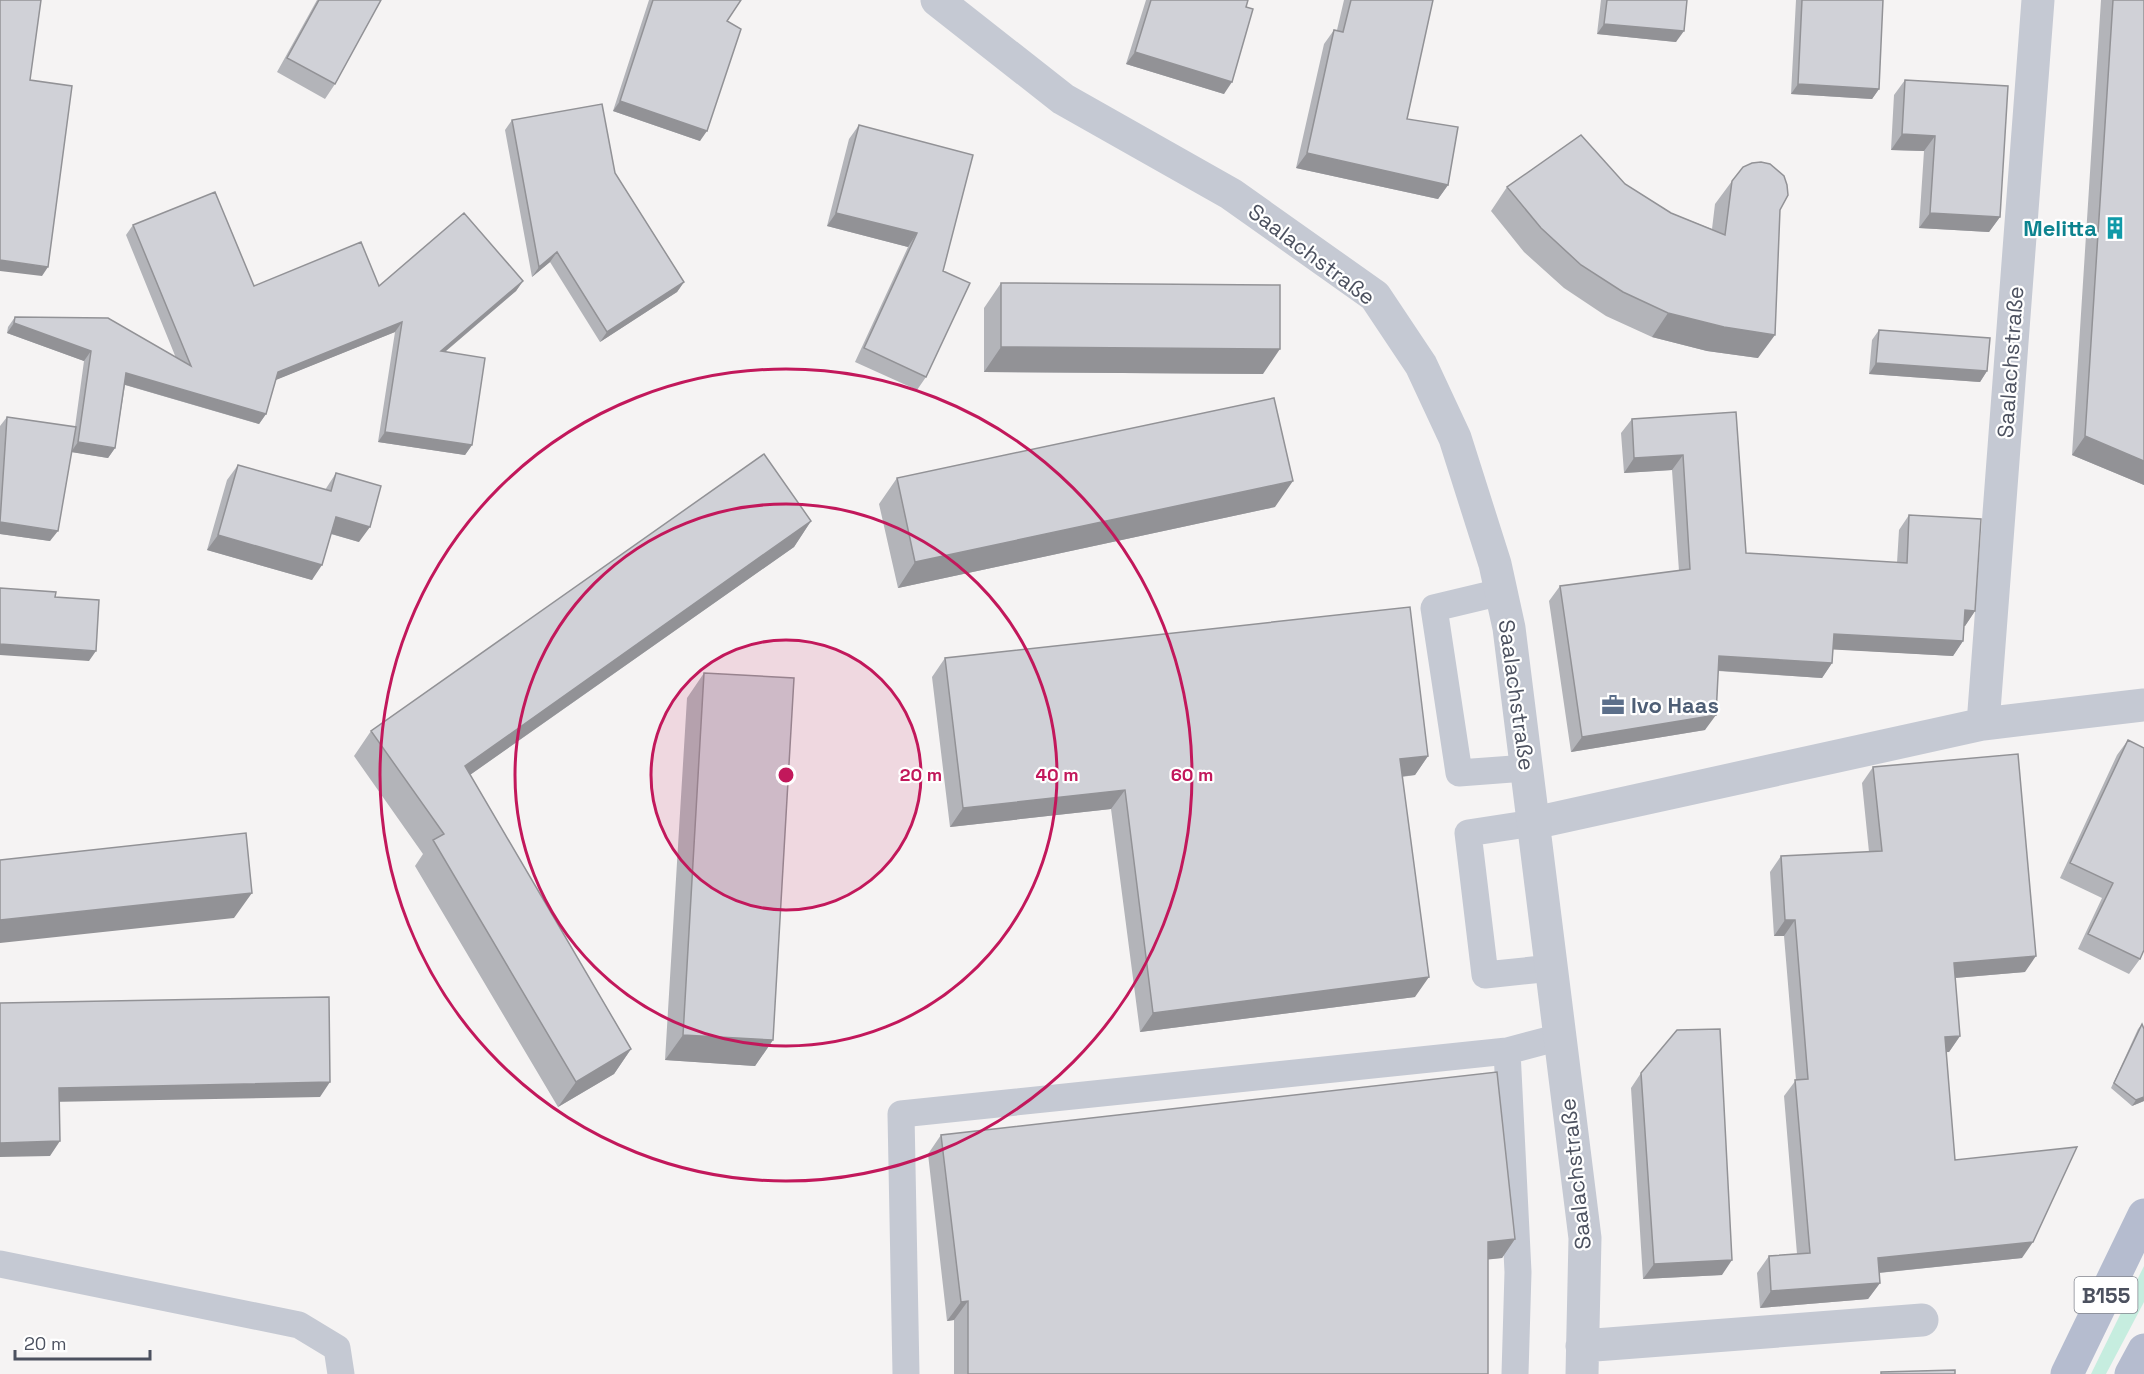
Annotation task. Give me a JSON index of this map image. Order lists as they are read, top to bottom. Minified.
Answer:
{"streets":{"main road":["B155"],"street":["Saalachstraße"]},"places":{"building":["Melitta"],"office":["Ivo Haas"]},"scale_bar":"20 m","rings":["20 m","40 m","60 m"]}
